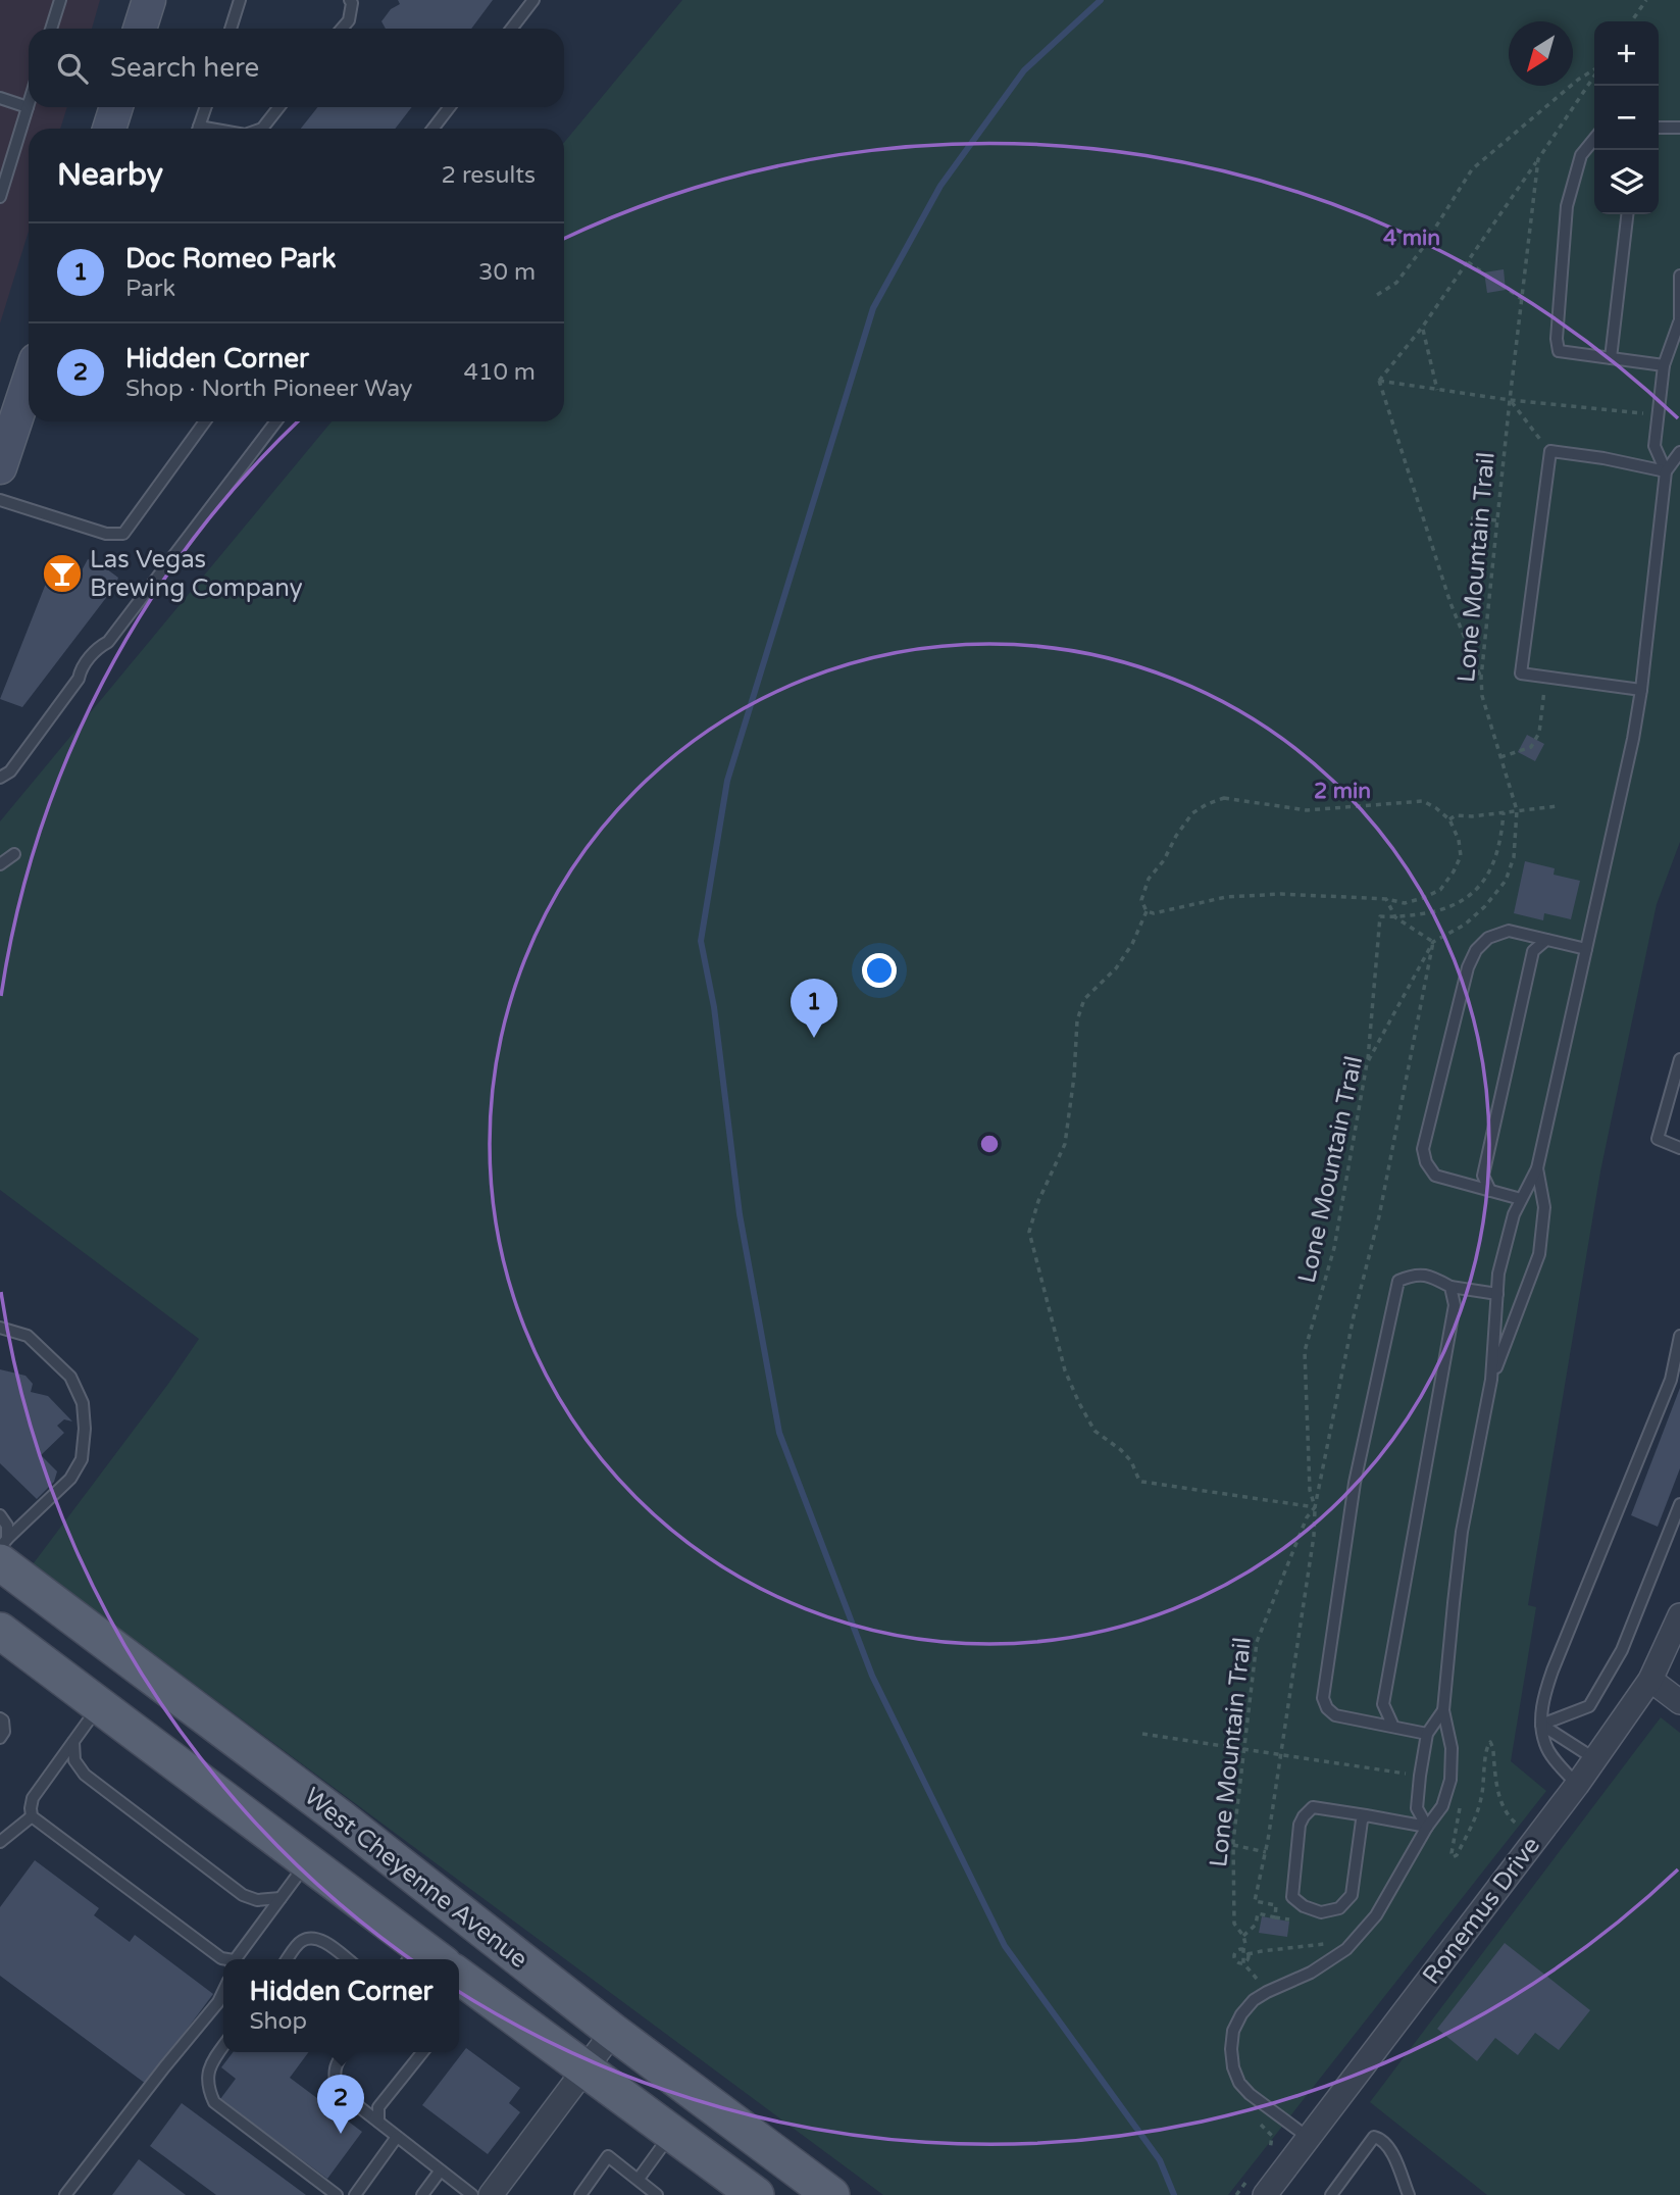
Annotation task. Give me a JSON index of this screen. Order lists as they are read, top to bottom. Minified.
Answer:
{"streets":{"main road":["West Cheyenne Avenue"],"street":["Ronemus Drive"],"path":["Lone Mountain Trail"]},"places":{"bar":["Las Vegas Brewing Company"]},"north":"bottom left","page":{"map_buttons":["+","−"],"search":"Search here","heading":["Nearby","2 results"],"list":[{"mark":"1","name":"Doc Romeo Park","note":"Park","value":"30 m"},{"mark":"2","name":"Hidden Corner","note":"Shop · North Pioneer Way","value":"410 m"}],"pins":["1","2"],"popup":["Hidden Corner","Shop"]},"rings":["4 min","2 min"]}
